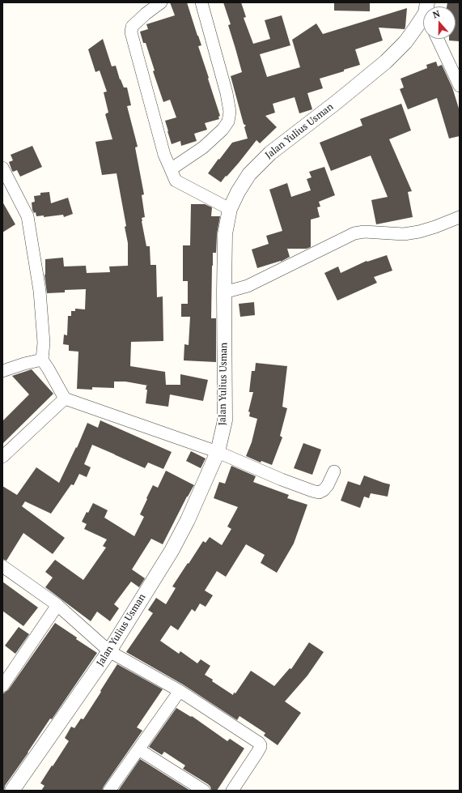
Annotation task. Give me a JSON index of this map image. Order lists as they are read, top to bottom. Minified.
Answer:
{"streets":{"street":["Jalan Yulius Usman"]},"north":"top"}
